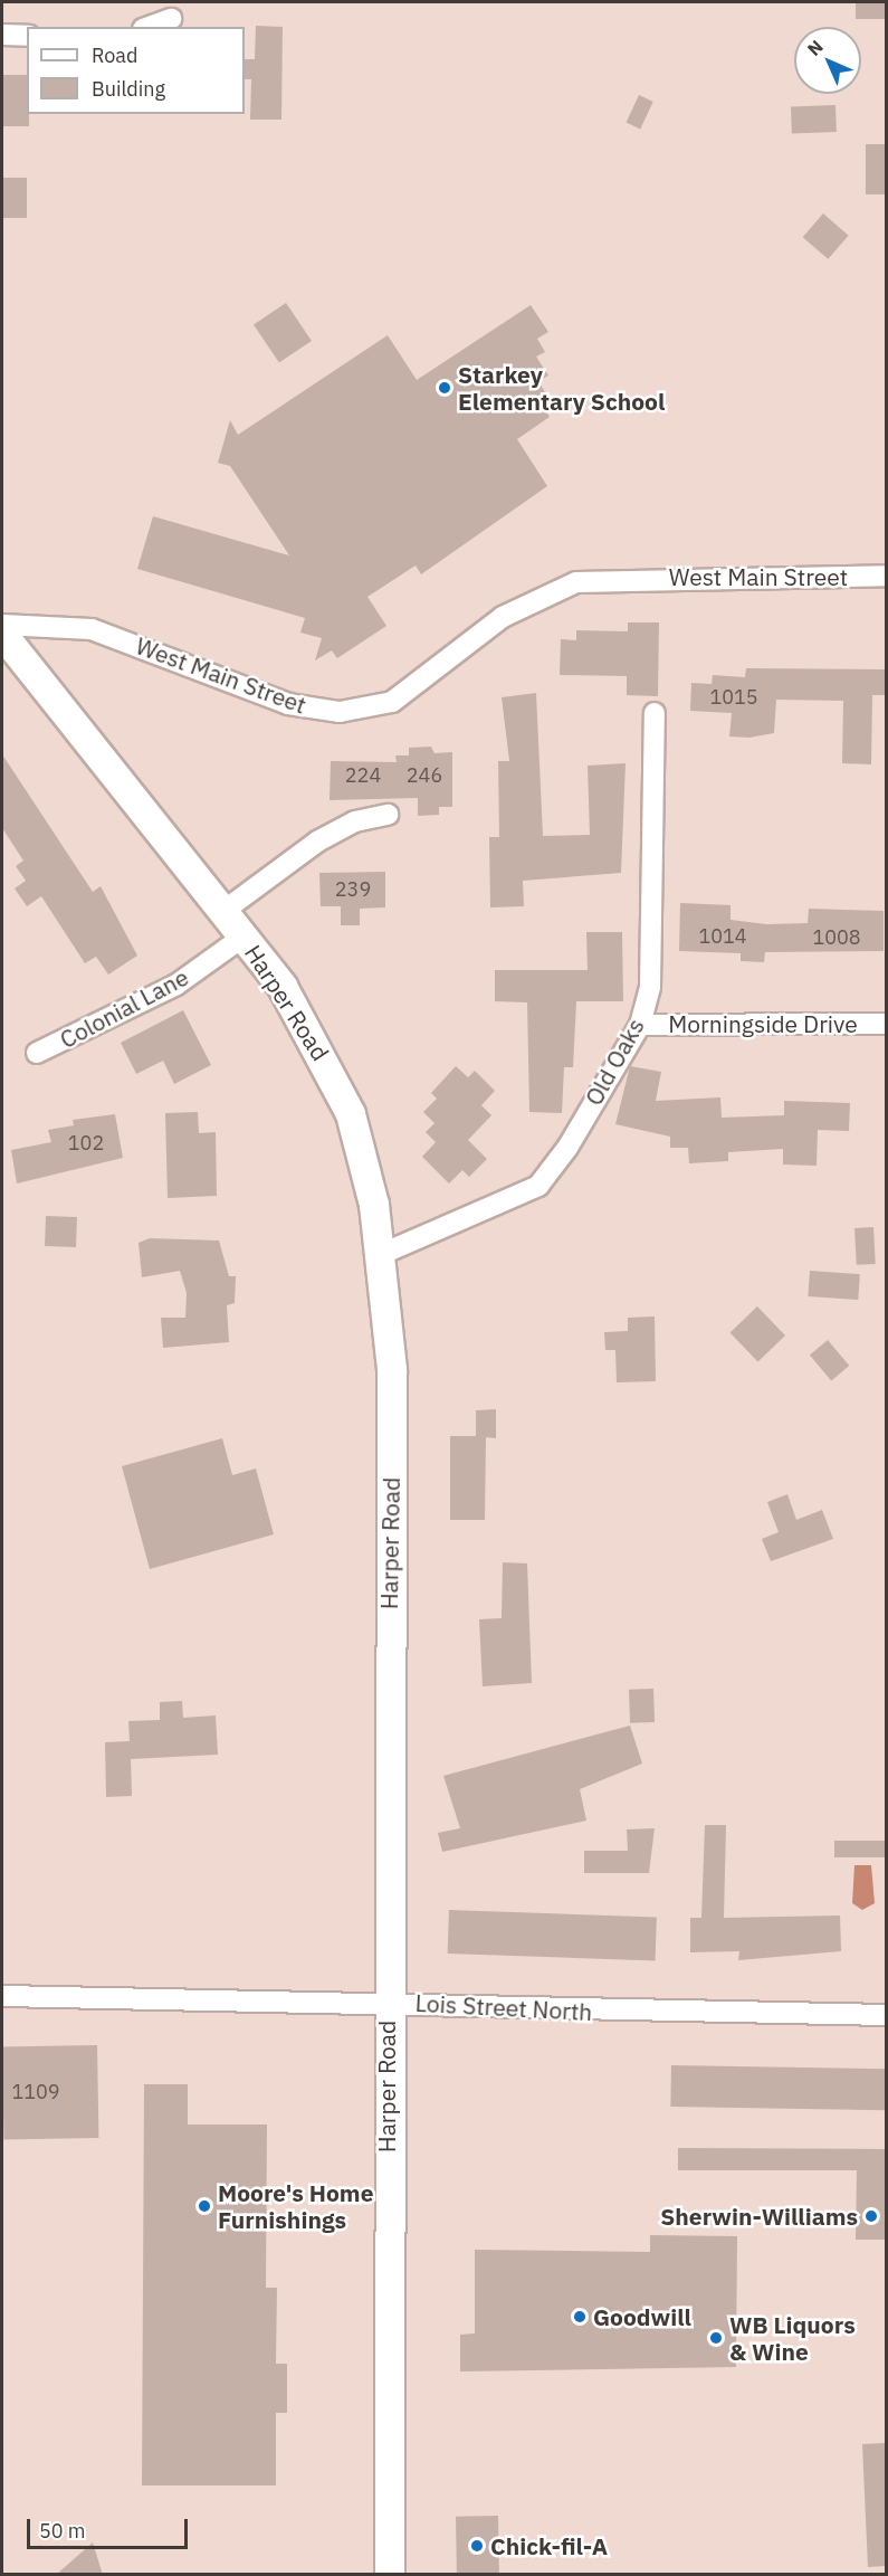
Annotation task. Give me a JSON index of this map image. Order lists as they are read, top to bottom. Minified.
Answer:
{"streets":{"main road":["Harper Road"],"street":["West Main Street","Colonial Lane","Morningside Drive","Old Oaks","Lois Street North"]},"crossings":[["Harper Road","Colonial Lane"],["Harper Road","Old Oaks"],["Harper Road","Lois Street North"],["Morningside Drive","Old Oaks"]],"places":["Starkey Elementary School","Moore's Home Furnishings","Sherwin-Williams","Goodwill","WB Liquors & Wine","Chick-fil-A"],"house_numbers":["1015","224","246","239","1014","1008","102","1109"],"legend":["Road","Building"],"scale_bar":"50 m","north":"top left"}
